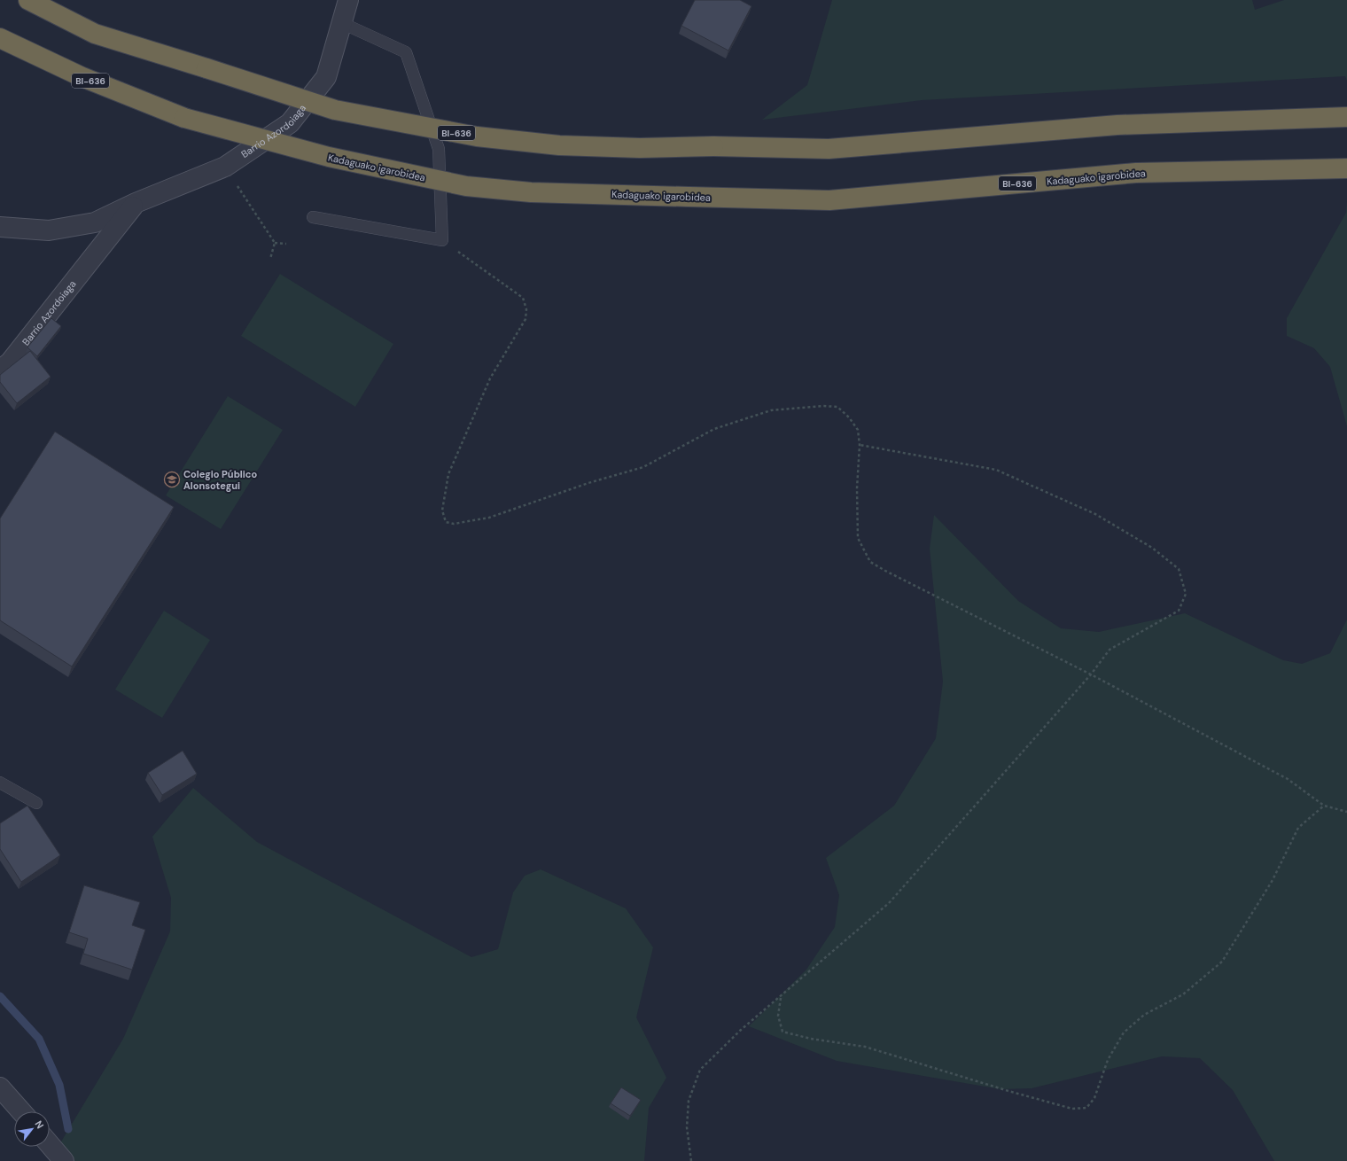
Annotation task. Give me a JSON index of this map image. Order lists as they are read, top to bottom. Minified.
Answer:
{"streets":{"highway":["BI-636","Kadaguako igarobidea"],"street":["Barrio Azordoiaga"]},"places":{"school or university":["Colegio Público Alonsotegui"]},"north":"top right"}
